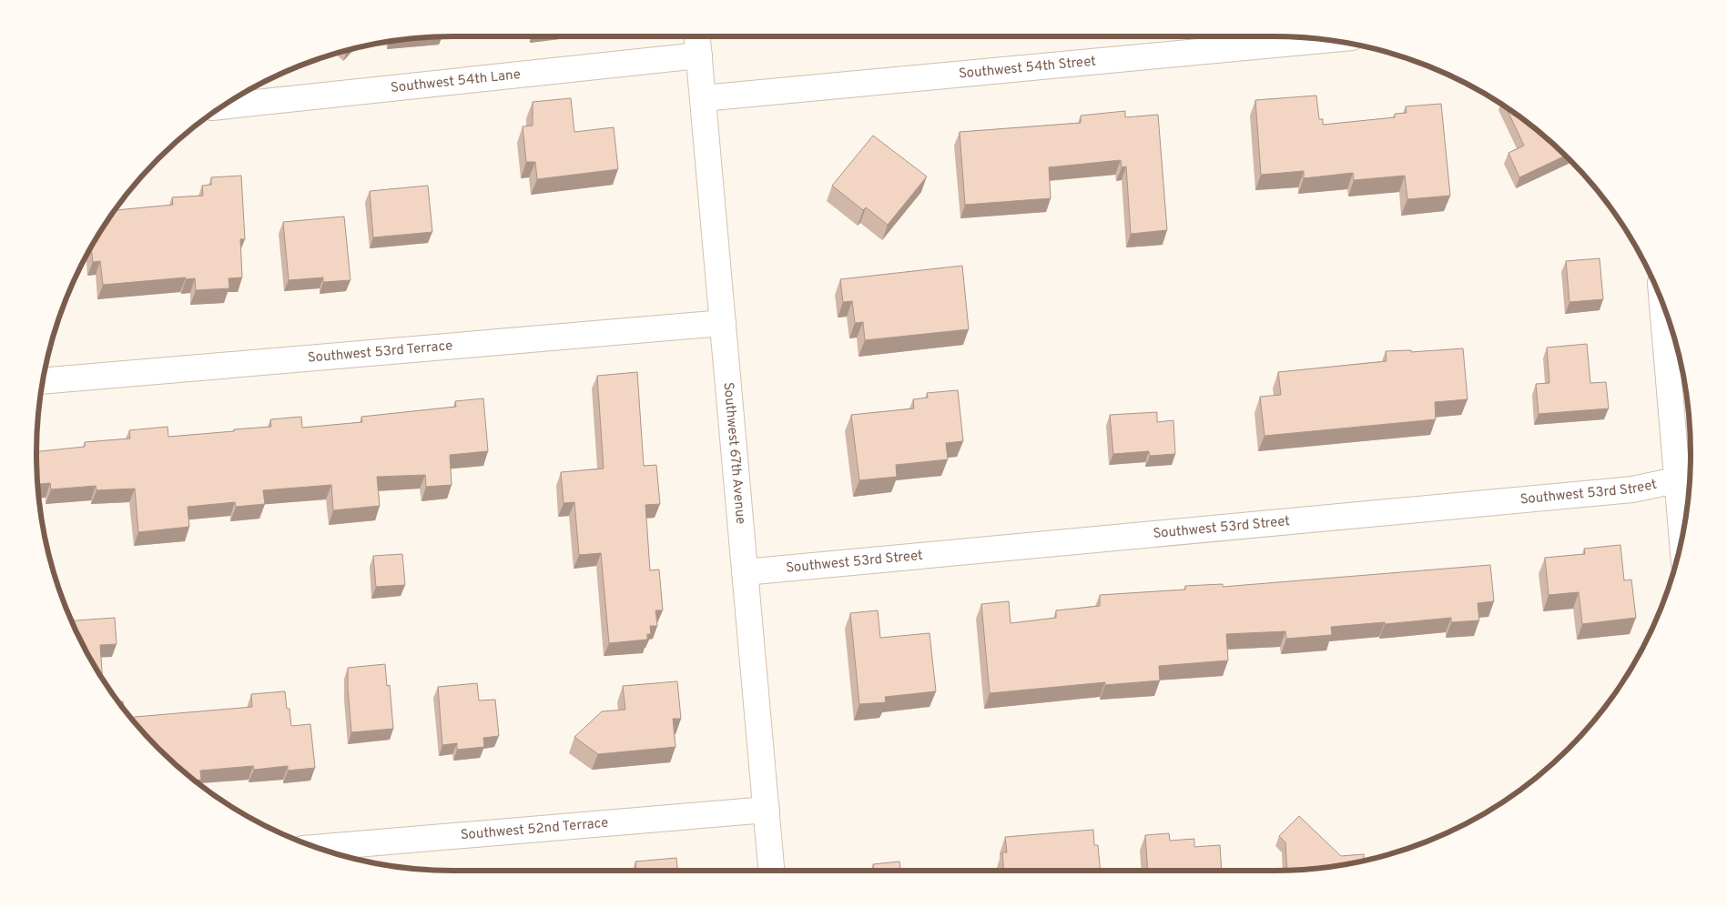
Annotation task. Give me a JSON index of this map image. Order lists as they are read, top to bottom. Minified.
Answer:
{"streets":{"street":["Southwest 54th Street","Southwest 54th Lane","Southwest 53rd Terrace","Southwest 67th Avenue","Southwest 53rd Street","Southwest 52nd Terrace"]},"crossings":[["Southwest 54th Street","Southwest 67th Avenue"],["Southwest 54th Lane","Southwest 67th Avenue"],["Southwest 53rd Terrace","Southwest 67th Avenue"],["Southwest 67th Avenue","Southwest 53rd Street"],["Southwest 67th Avenue","Southwest 52nd Terrace"]]}
